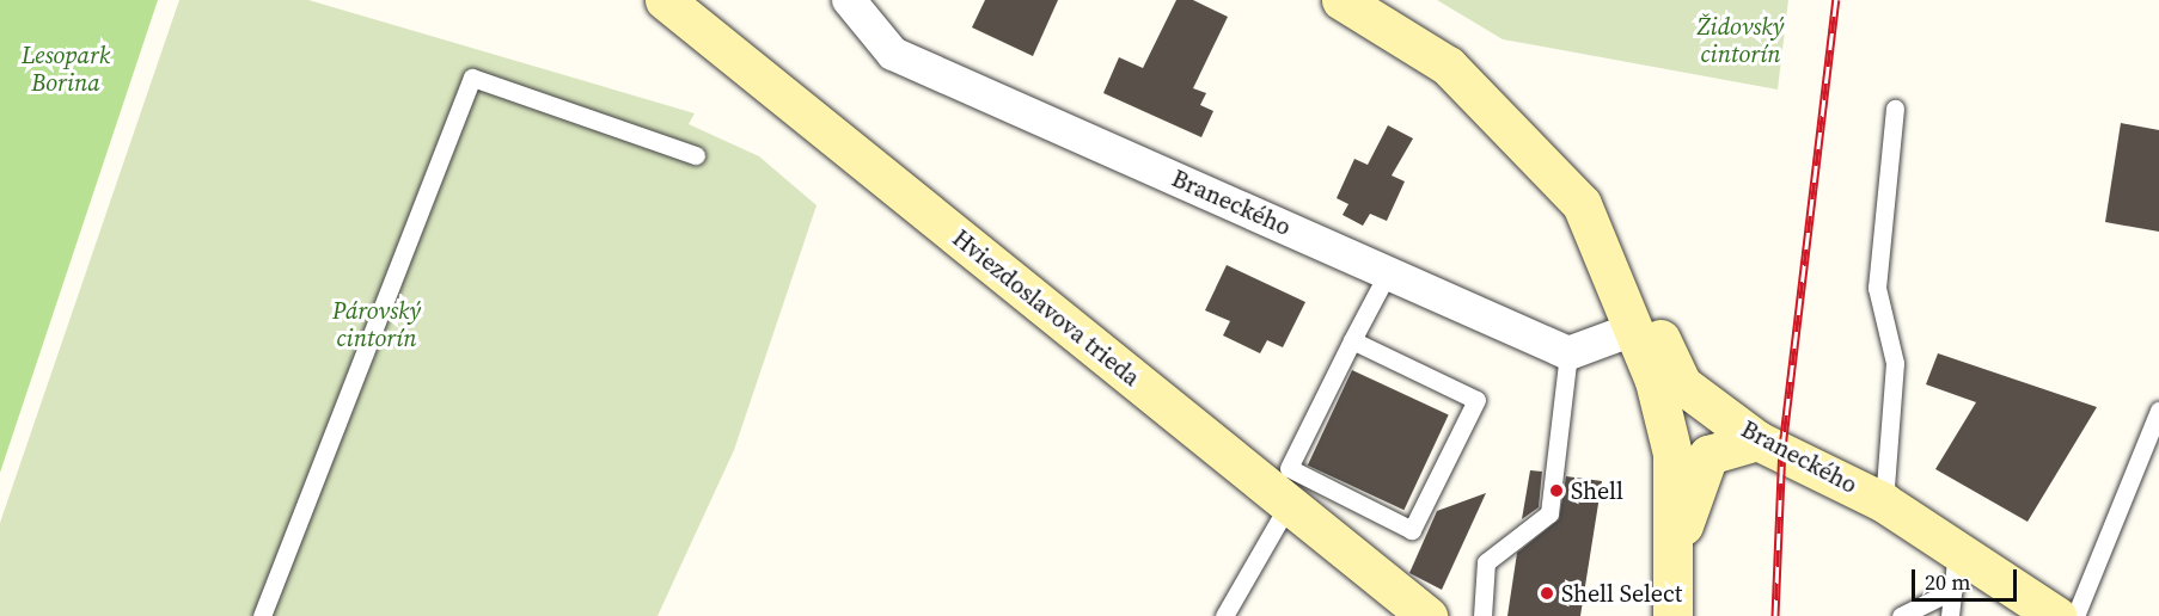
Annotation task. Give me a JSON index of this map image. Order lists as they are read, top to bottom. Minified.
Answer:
{"streets":{"street":["Braneckého","Hviezdoslavova trieda"]},"parks":["Židovský cintorín","Lesopark Borina","Párovský cintorín"],"places":["Shell","Shell Select"],"scale_bar":"20 m"}
